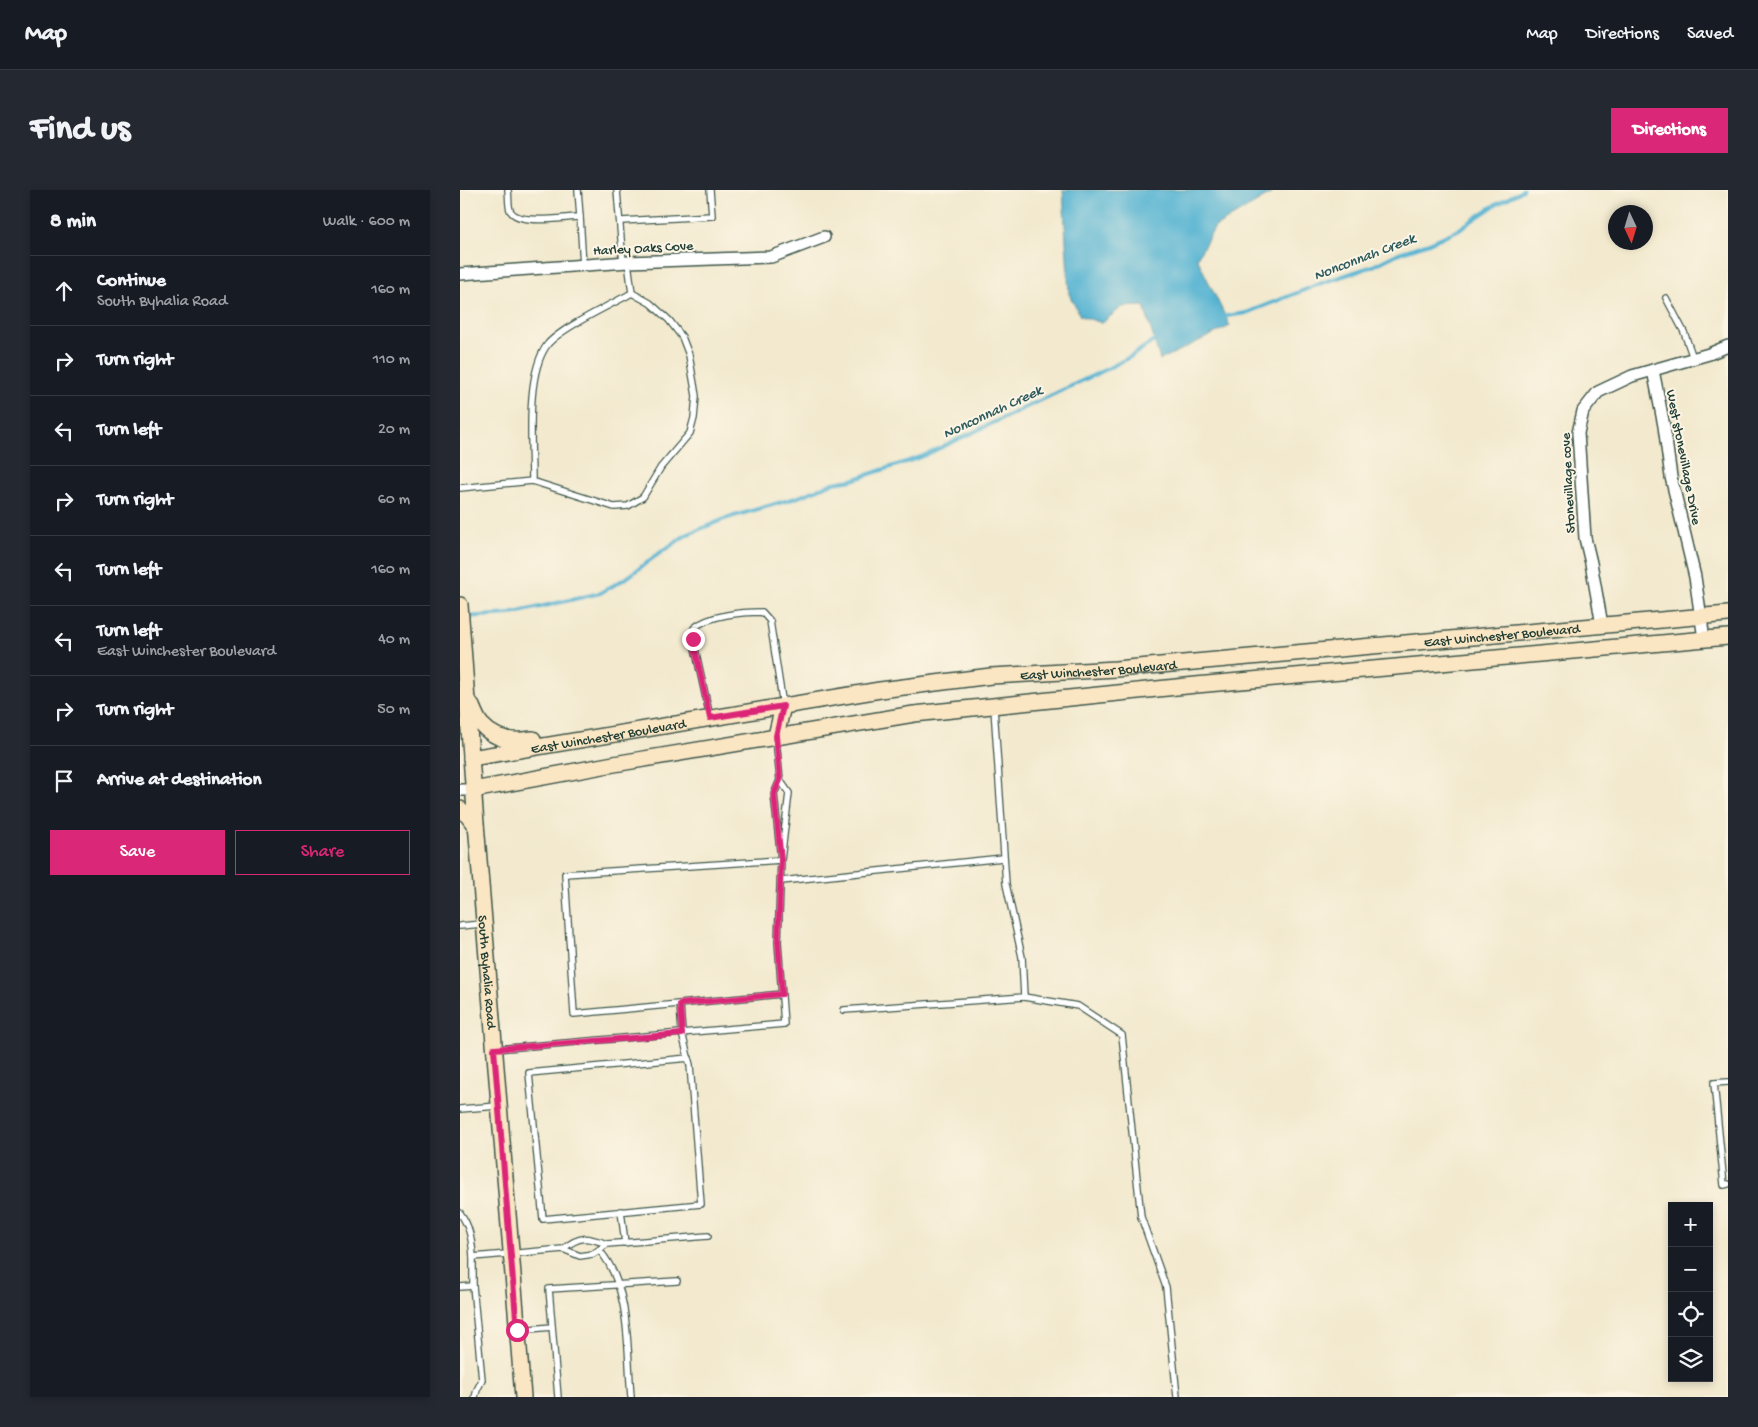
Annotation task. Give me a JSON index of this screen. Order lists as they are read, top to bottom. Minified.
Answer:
{"streets":{"main road":["East Winchester Boulevard","South Byhalia Road"],"street":["Harley Oaks Cove","West stonevillage Drive","Stonevillage cove"]},"crossings":[["West stonevillage Drive","Stonevillage cove"],["West stonevillage Drive","East Winchester Boulevard"],["Stonevillage cove","East Winchester Boulevard"],["East Winchester Boulevard","South Byhalia Road"]],"water":["Nonconnah Creek"],"north":"bottom","page":{"header":"Map","nav":["Map","Directions","Saved"],"buttons":["Directions",["Save","Share"]],"title":"Find us","heading":["8 min","Walk · 600 m"],"list":[["Continue","South Byhalia Road","160 m"],["Turn right","110 m"],["Turn left","20 m"],["Turn right","60 m"],["Turn left","160 m"],["Turn left","East Winchester Boulevard","40 m"],["Turn right","50 m"],"Arrive at destination"],"map_buttons":["+","−"]}}
